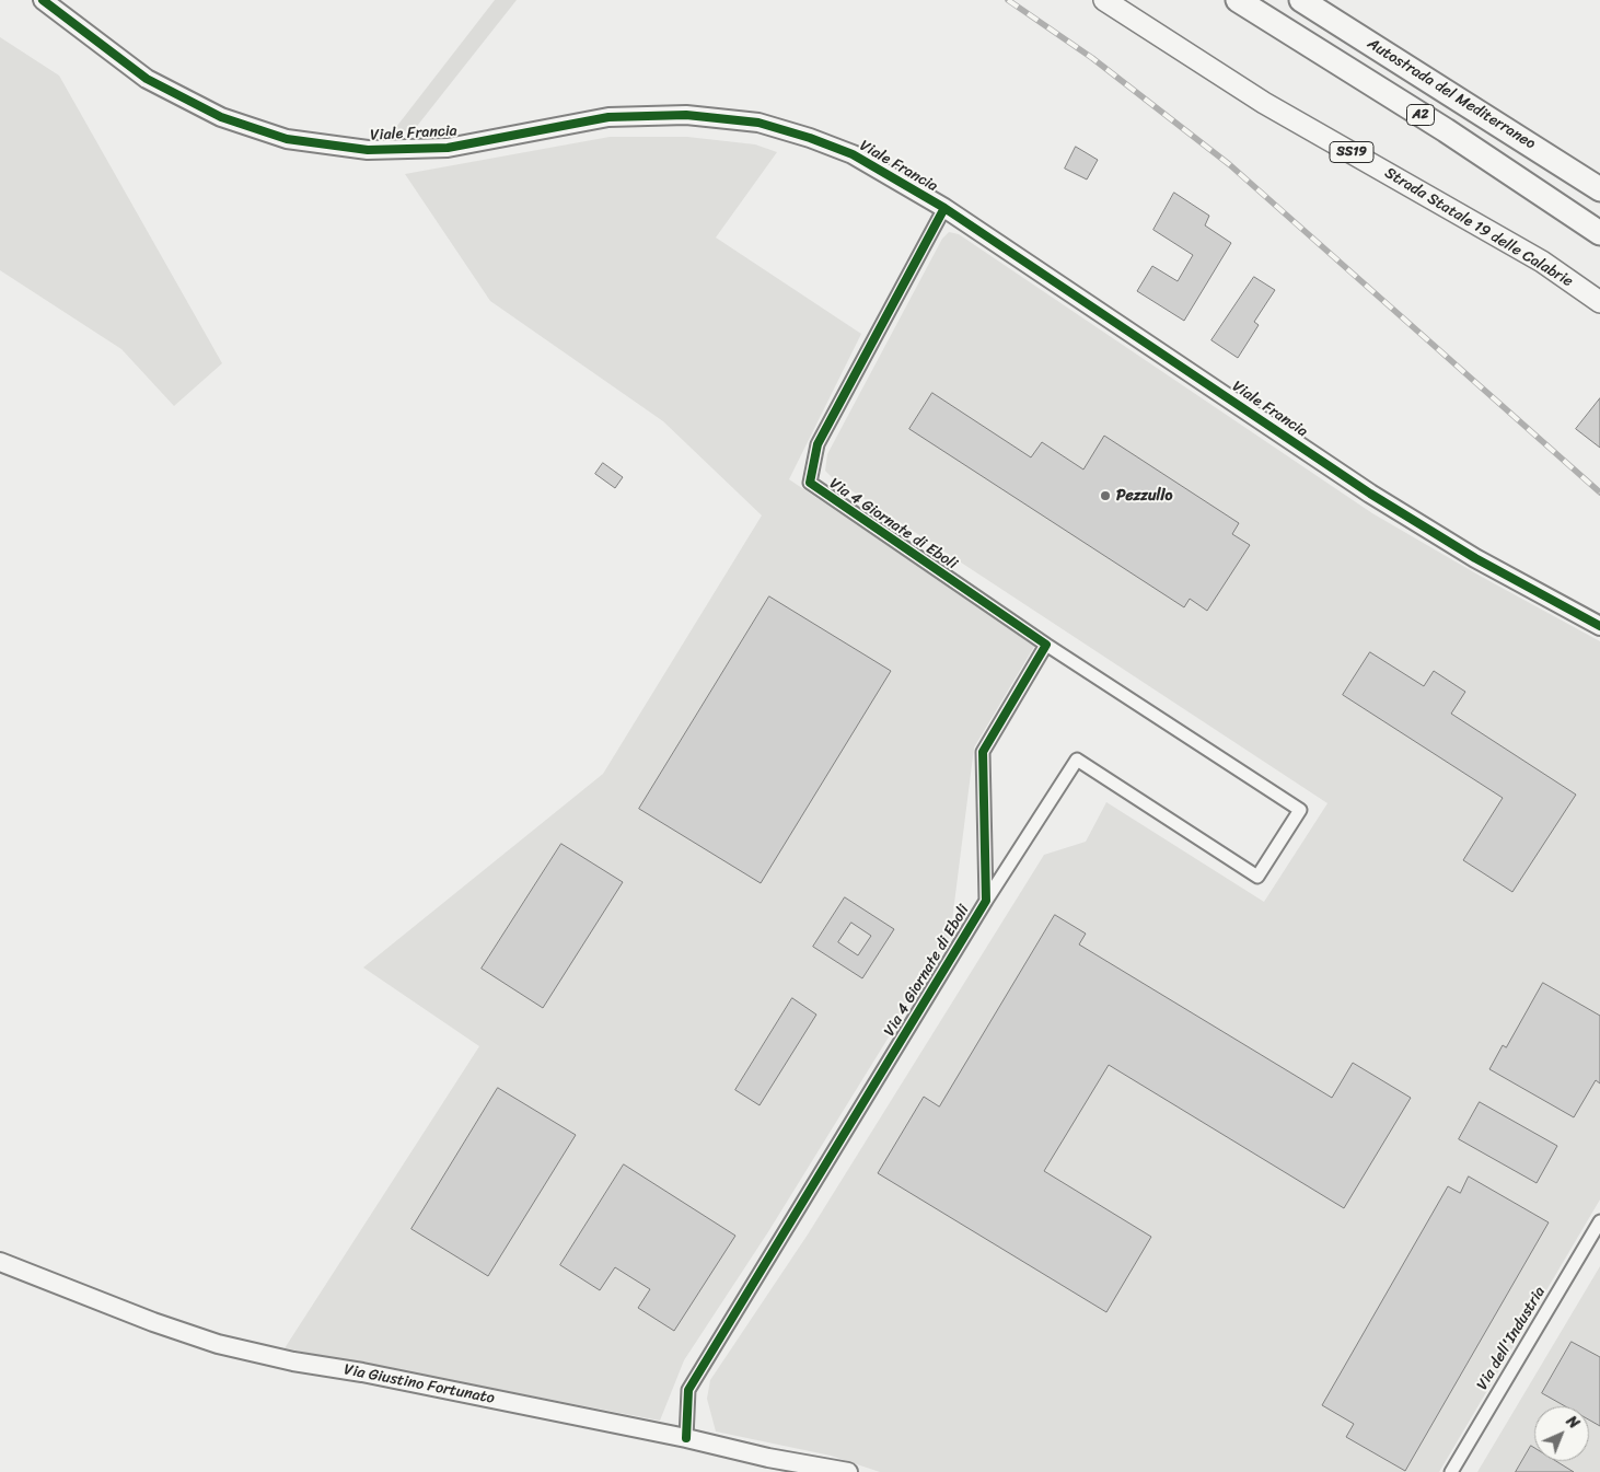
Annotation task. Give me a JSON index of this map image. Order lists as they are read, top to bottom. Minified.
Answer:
{"streets":{"highway":["Autostrada del Mediterraneo","A2"],"main road":["SS19","Strada Statale 19 delle Calabrie"],"street":["Viale Francia","Via 4 Giornate di Eboli","Via dell'Industria","Via Giustino Fortunato"]},"crossings":[["Viale Francia","Via 4 Giornate di Eboli"],["Via 4 Giornate di Eboli","Via Giustino Fortunato"]],"places":["Pezzullo"],"north":"top right"}
